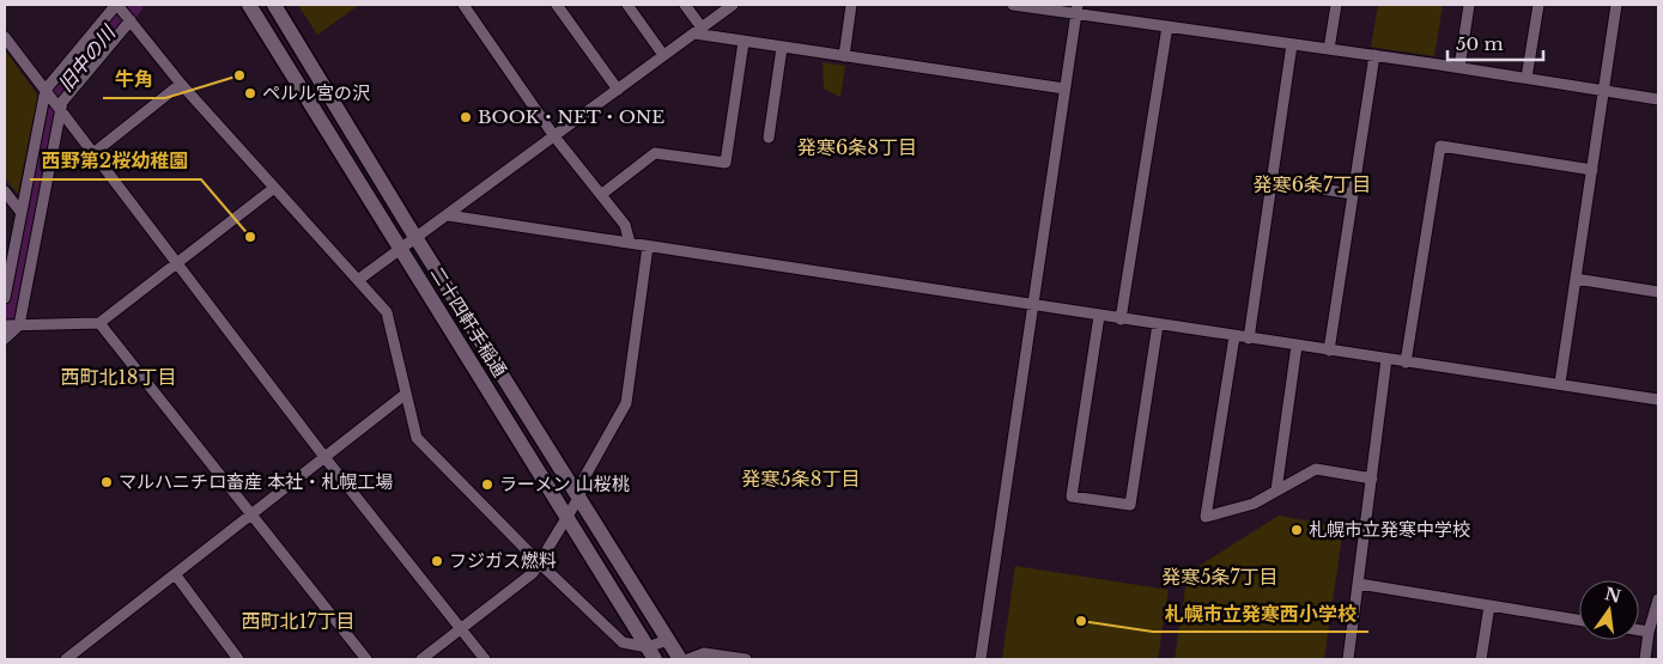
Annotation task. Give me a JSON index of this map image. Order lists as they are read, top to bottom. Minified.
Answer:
{"streets":{"street":["二十四軒手稲通"]},"districts":["発寒6条8丁目","発寒6条7丁目","西町北18丁目","発寒5条8丁目","発寒5条7丁目","西町北17丁目"],"water":["旧中の川"],"places":["牛角","ペルル宮の沢","BOOK・NET・ONE","西野第2桜幼稚園","マルハニチロ畜産 本社・札幌工場","ラーメン 山桜桃","札幌市立発寒中学校","フジガス燃料","札幌市立発寒西小学校"],"scale_bar":"50 m","north":"top"}
